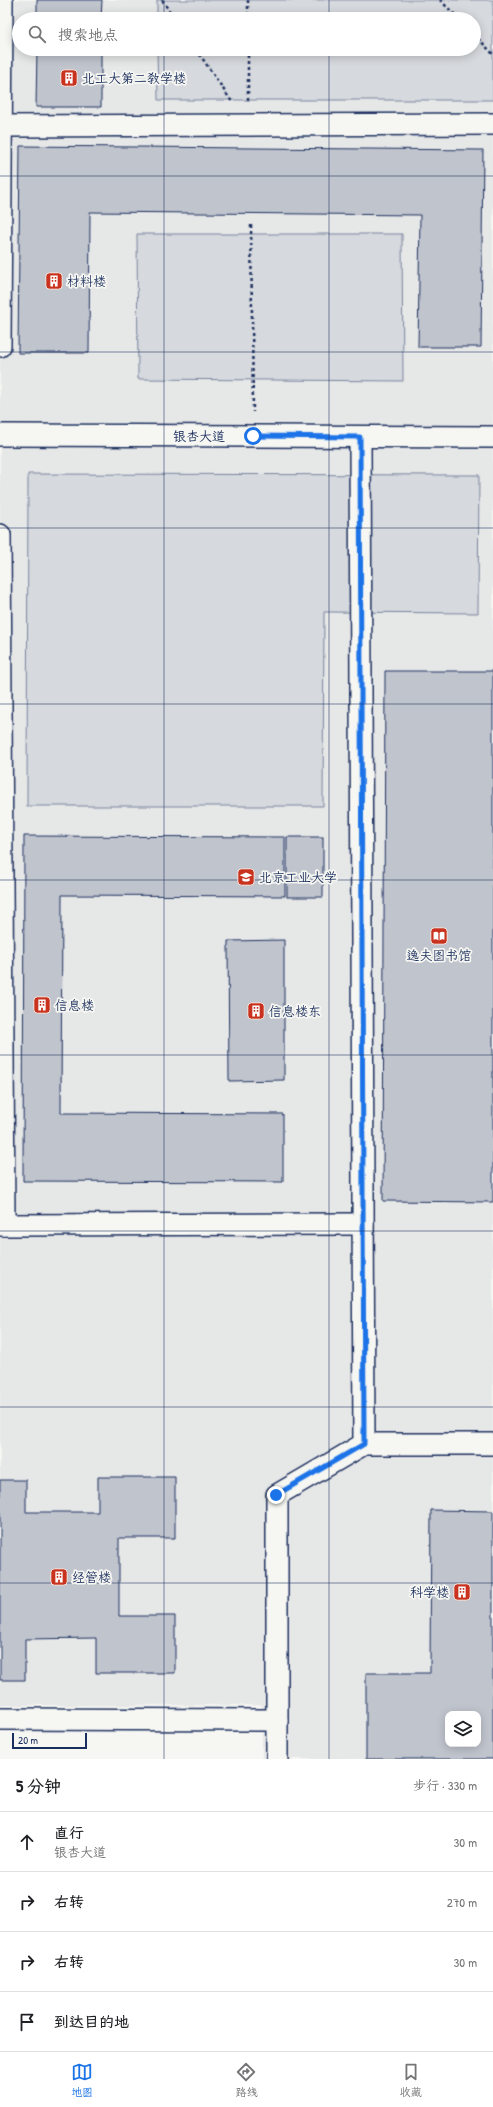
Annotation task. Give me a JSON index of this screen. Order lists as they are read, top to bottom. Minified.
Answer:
{"streets":{"street":["银杏大道"]},"places":{"building":["北工大第二教学楼","材料楼","信息楼","信息楼东","经管楼","科学楼"],"school or university":["北京工业大学"],"library":["逸夫图书馆"]},"scale_bar":"20 m","page":{"search":"搜索地点","scale":"20 m","heading":["5 分钟","步行 · 330 m"],"list":[["直行","银杏大道","30 m"],["右转","270 m"],["右转","30 m"],"到达目的地"],"nav":["地图","路线","收藏"]}}
